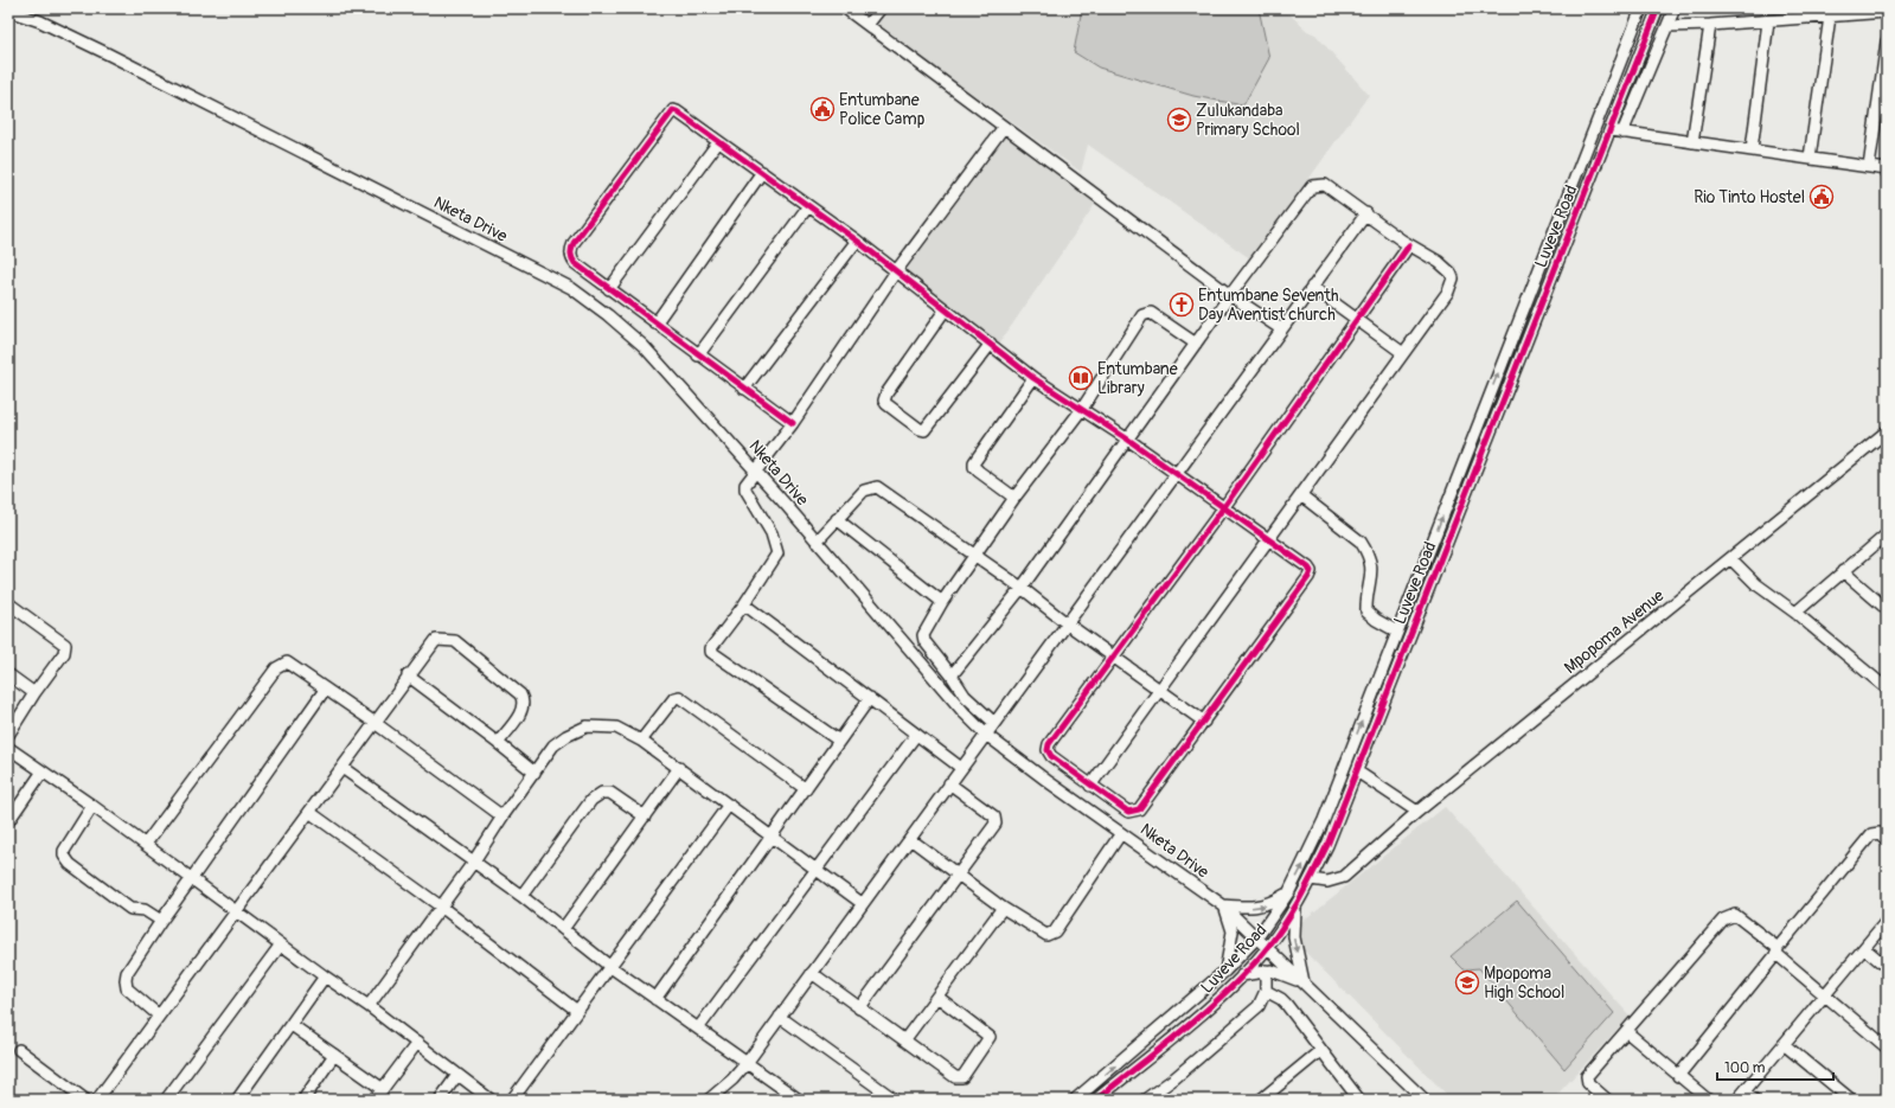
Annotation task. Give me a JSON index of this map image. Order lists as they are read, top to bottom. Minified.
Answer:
{"streets":{"street":["Nketa Drive","Luveve Road","Mpopoma Avenue"]},"crossings":[["Nketa Drive","Luveve Road"],["Luveve Road","Mpopoma Avenue"]],"places":{"public building":["Entumbane Police Camp","Rio Tinto Hostel"],"school or university":["Zulukandaba Primary School","Mpopoma High School"],"church":["Entumbane Seventh Day Aventist church"],"library":["Entumbane Library"]},"scale_bar":"100 m"}
